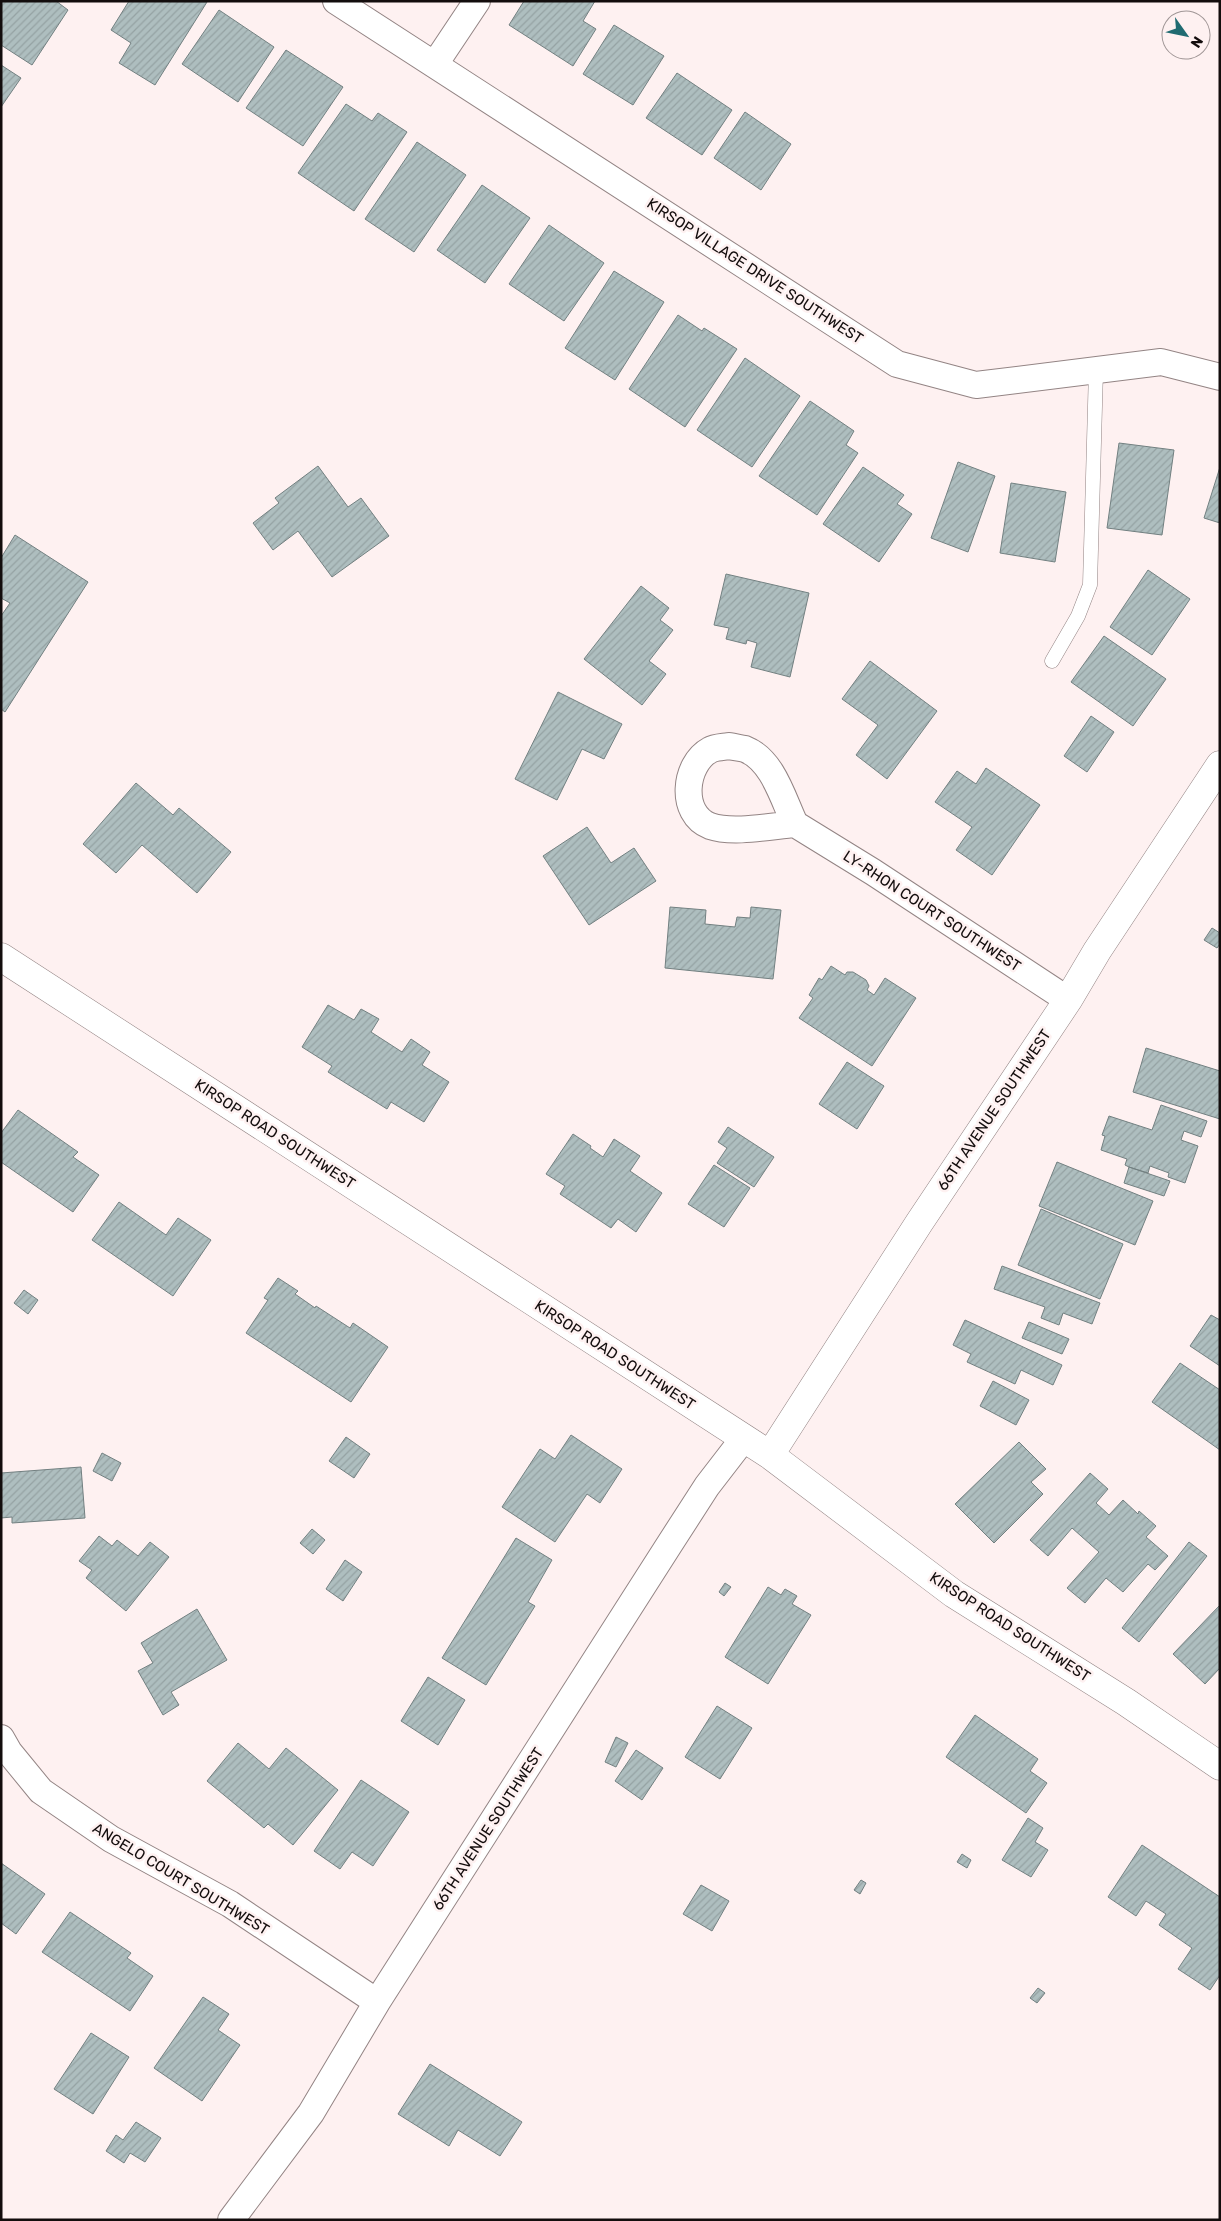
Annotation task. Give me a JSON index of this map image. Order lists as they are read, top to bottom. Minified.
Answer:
{"streets":{"street":["KIRSOP VILLAGE DRIVE SOUTHWEST","LY-RHON COURT SOUTHWEST","66TH AVENUE SOUTHWEST","KIRSOP ROAD SOUTHWEST","ANGELO COURT SOUTHWEST"]},"crossings":[["LY-RHON COURT SOUTHWEST","66TH AVENUE SOUTHWEST"],["66TH AVENUE SOUTHWEST","KIRSOP ROAD SOUTHWEST"],["66TH AVENUE SOUTHWEST","ANGELO COURT SOUTHWEST"]],"north":"bottom right"}
